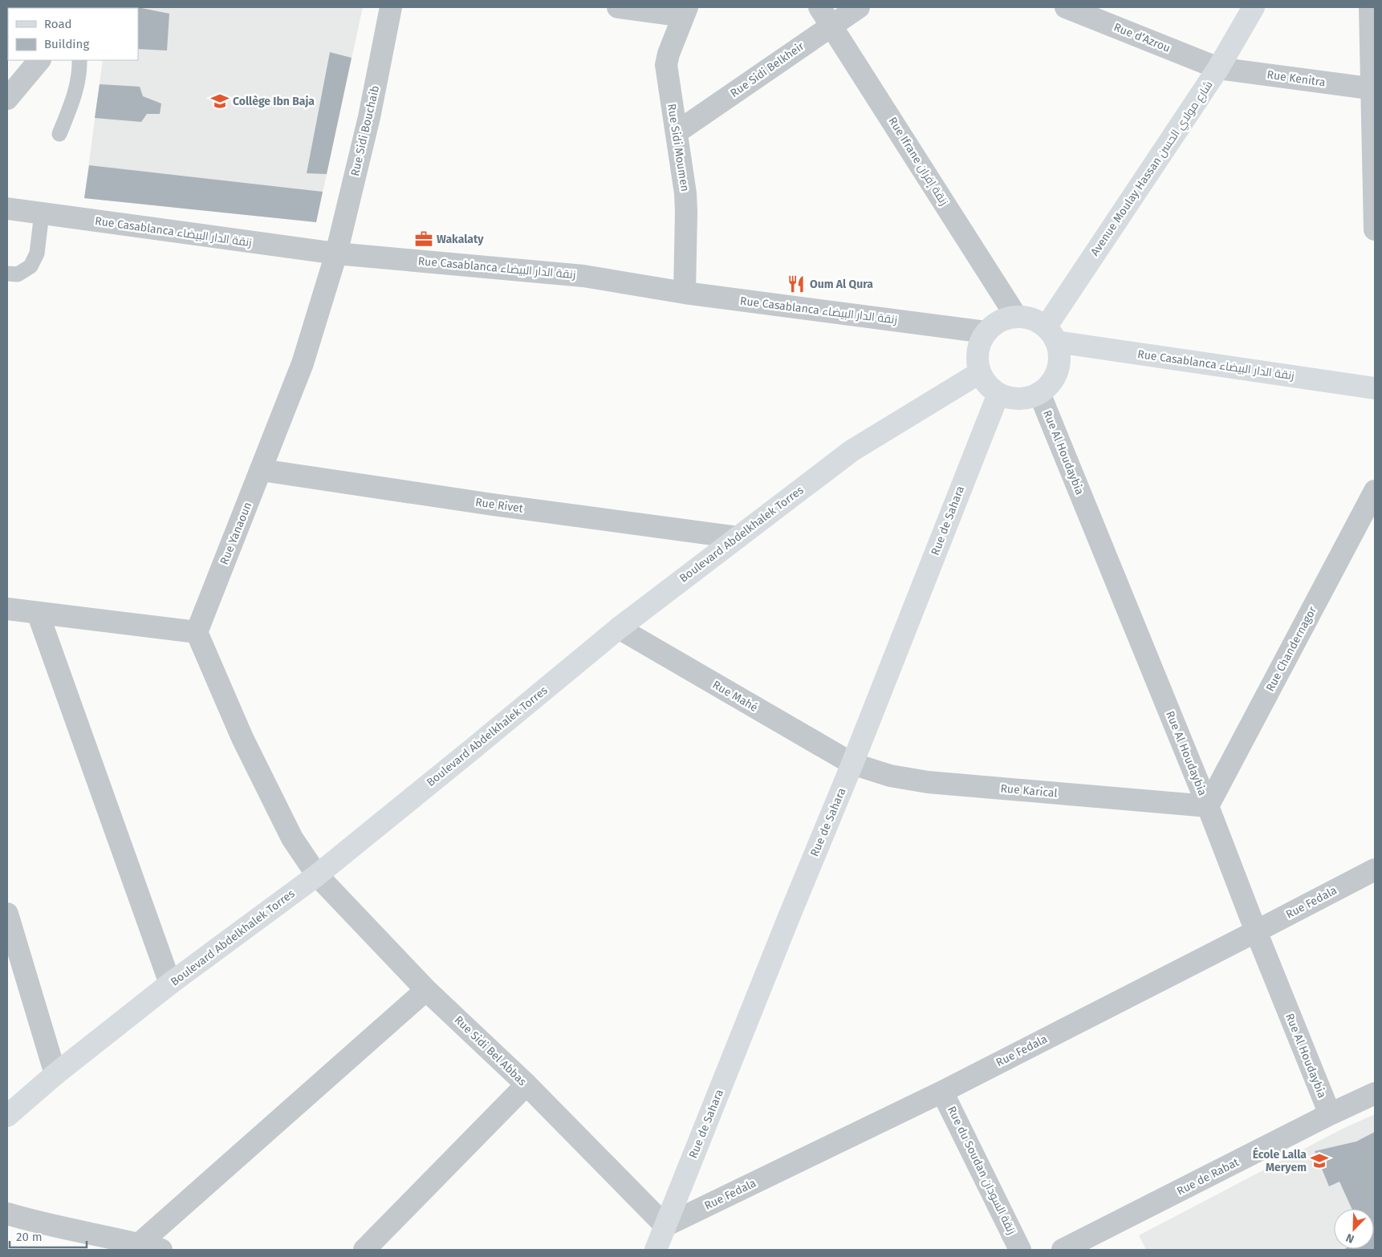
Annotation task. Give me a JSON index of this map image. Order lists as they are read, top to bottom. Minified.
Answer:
{"streets":{"main road":["Avenue Moulay Hassan شارع مولاي الحسن","Rue Casablanca زنقة الدار البيضاء","Rue de Sahara","Boulevard Abdelkhalek Torres"],"street":["Rue d’Azrou","Rue Sidi Belkheir","Rue Kenitra","Rue Sidi Bouchaib","Rue Sidi Moumen","Rue Ifrane زنقة إفران","Rue Al Houdaybia","Rue Rivet","Rue Yanaoun","Rue Chandernagor","Rue Mahé","Rue Karical","Rue Fedala","Rue Sidi Bel Abbas","Rue du Soudan زنقة السودان","Rue de Rabat"]},"crossings":[["Rue d’Azrou","Rue Kenitra"],["Rue d’Azrou","Avenue Moulay Hassan شارع مولاي الحسن"],["Rue Sidi Belkheir","Rue Sidi Moumen"],["Rue Sidi Belkheir","Rue Ifrane زنقة إفران"],["Rue Kenitra","Avenue Moulay Hassan شارع مولاي الحسن"],["Rue Sidi Bouchaib","Rue Casablanca زنقة الدار البيضاء"],["Rue Sidi Bouchaib","Rue Yanaoun"],["Rue Sidi Moumen","Rue Casablanca زنقة الدار البيضاء"],["Rue Ifrane زنقة إفران","Avenue Moulay Hassan شارع مولاي الحسن"],["Rue Ifrane زنقة إفران","Rue Casablanca زنقة الدار البيضاء"],["Rue Ifrane زنقة إفران","Rue Al Houdaybia"],["Rue Ifrane زنقة إفران","Rue de Sahara"],["Rue Ifrane زنقة إفران","Boulevard Abdelkhalek Torres"],["Avenue Moulay Hassan شارع مولاي الحسن","Rue Casablanca زنقة الدار البيضاء"],["Avenue Moulay Hassan شارع مولاي الحسن","Rue Al Houdaybia"],["Avenue Moulay Hassan شارع مولاي الحسن","Rue de Sahara"],["Avenue Moulay Hassan شارع مولاي الحسن","Boulevard Abdelkhalek Torres"],["Rue Casablanca زنقة الدار البيضاء","Rue Al Houdaybia"],["Rue Casablanca زنقة الدار البيضاء","Rue de Sahara"],["Rue Casablanca زنقة الدار البيضاء","Rue Yanaoun"],["Rue Casablanca زنقة الدار البيضاء","Boulevard Abdelkhalek Torres"],["Rue Al Houdaybia","Rue de Sahara"],["Rue Al Houdaybia","Boulevard Abdelkhalek Torres"],["Rue Al Houdaybia","Rue Chandernagor"],["Rue Al Houdaybia","Rue Karical"],["Rue Al Houdaybia","Rue Fedala"],["Rue Al Houdaybia","Rue de Rabat"],["Rue Rivet","Rue Yanaoun"],["Rue Rivet","Boulevard Abdelkhalek Torres"],["Rue de Sahara","Boulevard Abdelkhalek Torres"],["Rue de Sahara","Rue Mahé"],["Rue de Sahara","Rue Karical"],["Rue de Sahara","Rue Fedala"],["Rue de Sahara","Rue Sidi Bel Abbas"],["Rue Yanaoun","Rue Sidi Bel Abbas"],["Boulevard Abdelkhalek Torres","Rue Mahé"],["Boulevard Abdelkhalek Torres","Rue Sidi Bel Abbas"],["Rue Chandernagor","Rue Karical"],["Rue Mahé","Rue Karical"],["Rue Fedala","Rue Sidi Bel Abbas"],["Rue Fedala","Rue du Soudan زنقة السودان"]],"places":{"school or university":["Collège Ibn Baja","École Lalla Meryem"],"office":["Wakalaty"],"restaurant":["Oum Al Qura"]},"legend":["Road","Building"],"scale_bar":"20 m","north":"bottom left"}
